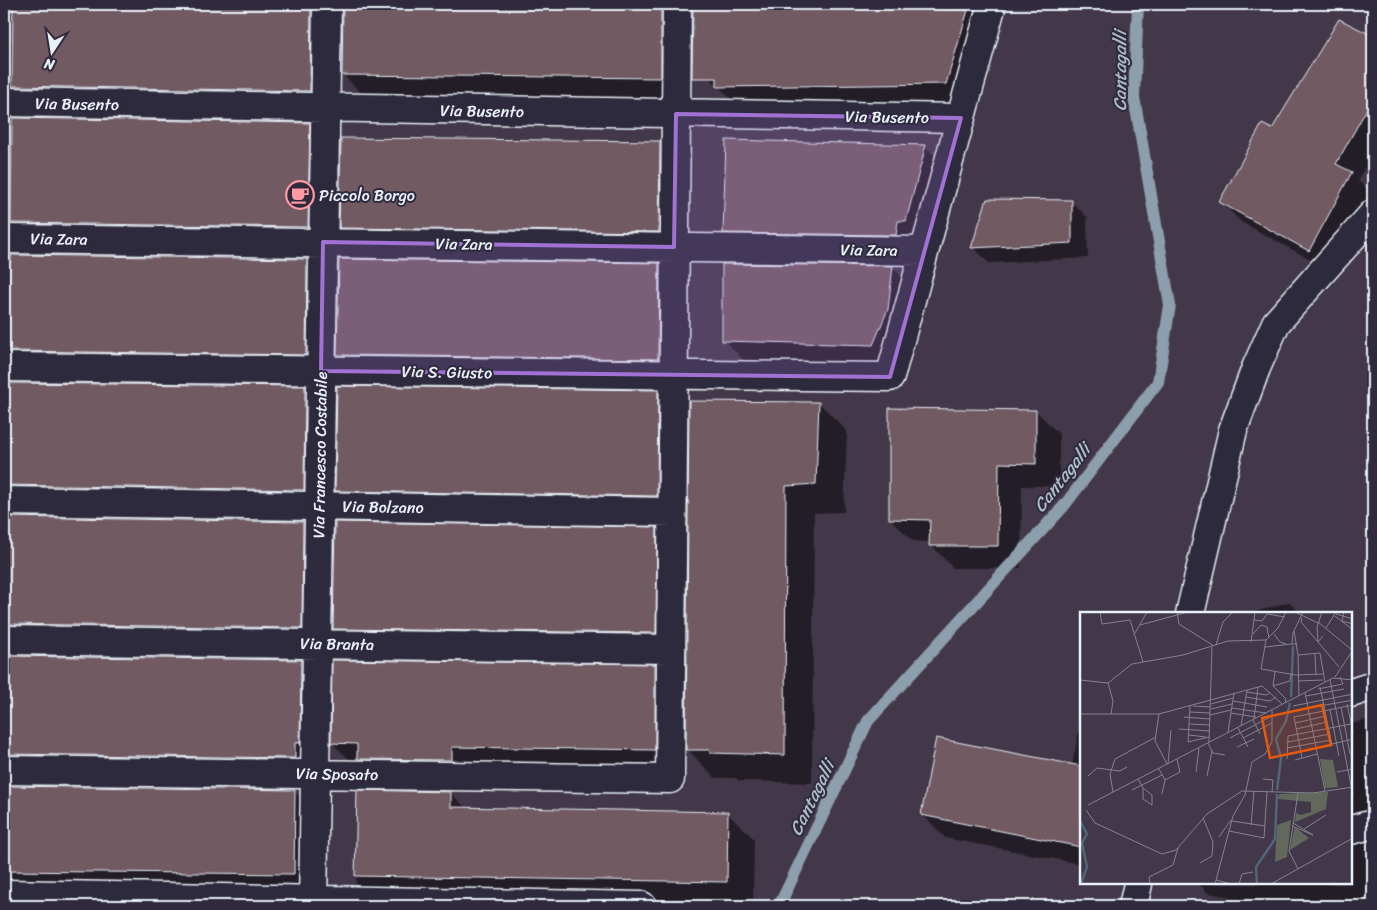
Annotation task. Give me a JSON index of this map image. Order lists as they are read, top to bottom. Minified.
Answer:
{"streets":{"street":["Via Busento","Via Zara","Via S. Giusto","Via Francesco Costabile","Via Bolzano","Via Branta","Via Sposato"]},"crossings":[["Via Busento","Via Francesco Costabile"],["Via Zara","Via S. Giusto"],["Via Zara","Via Francesco Costabile"],["Via S. Giusto","Via Francesco Costabile"],["Via Francesco Costabile","Via Bolzano"],["Via Francesco Costabile","Via Branta"],["Via Francesco Costabile","Via Sposato"],["Via Branta","Via Sposato"]],"water":["Cantagalli"],"places":{"cafe":["Piccolo Borgo"]},"north":"bottom"}
